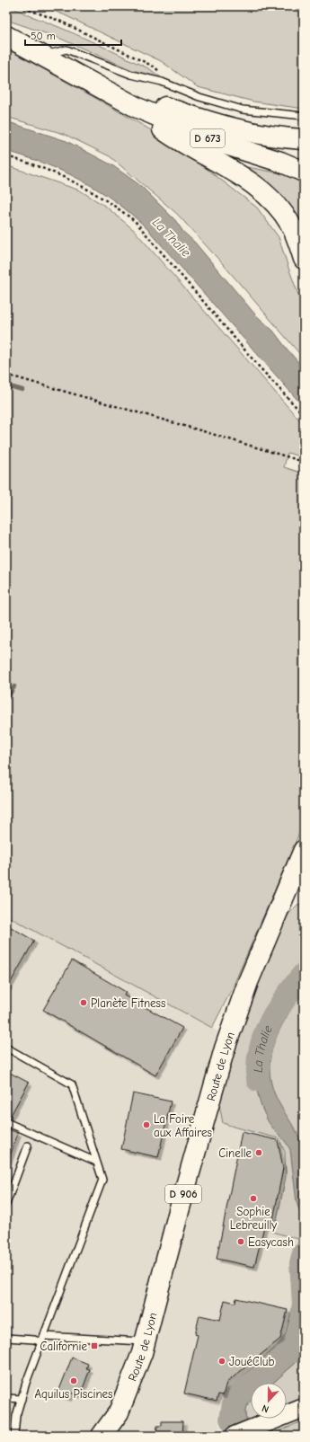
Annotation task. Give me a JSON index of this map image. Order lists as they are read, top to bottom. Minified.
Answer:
{"streets":{"main road":["D 673","Route de Lyon","D 906"]},"water":["La Thalie"],"places":{"other":["Planète Fitness","La Foire aux Affaires","Cinelle","Sophie Lebreuilly","Easycash","JouéClub","Aquilus Piscines"],"transit":["Californie"]},"scale_bar":"50 m","north":"bottom"}
